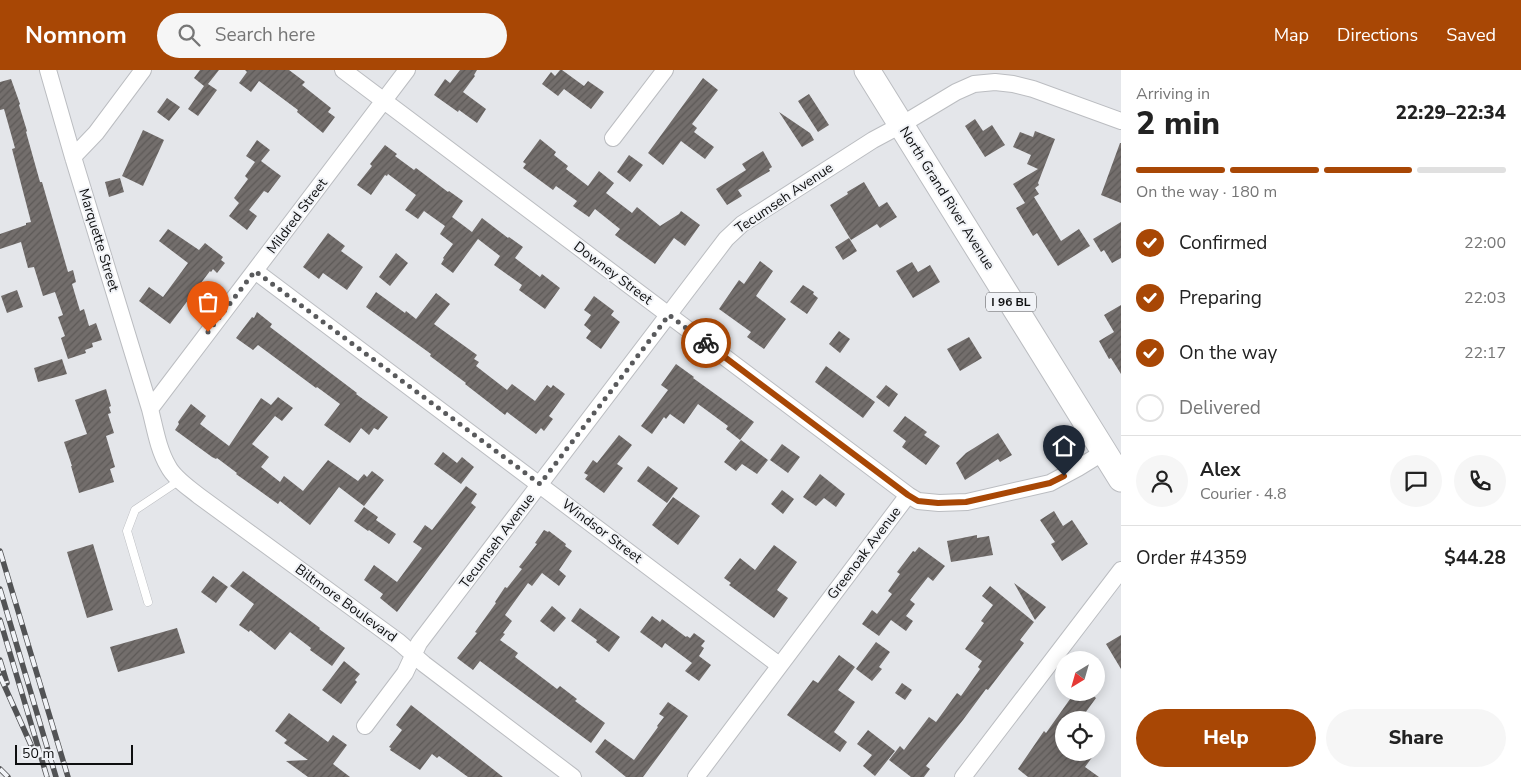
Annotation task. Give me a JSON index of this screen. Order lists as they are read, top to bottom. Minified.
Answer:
{"streets":{"main road":["North Grand River Avenue","I 96 BL"],"street":["Tecumseh Avenue","Mildred Street","Marquette Street","Downey Street","Windsor Street","Greenoak Avenue","Biltmore Boulevard"]},"crossings":[["Tecumseh Avenue","North Grand River Avenue"],["Tecumseh Avenue","Downey Street"],["Tecumseh Avenue","Windsor Street"],["Tecumseh Avenue","Biltmore Boulevard"],["North Grand River Avenue","Greenoak Avenue"],["Mildred Street","Marquette Street"],["Mildred Street","Downey Street"],["Mildred Street","Windsor Street"],["Mildred Street","Biltmore Boulevard"],["Marquette Street","Biltmore Boulevard"],["Downey Street","Greenoak Avenue"],["Windsor Street","Greenoak Avenue"]],"scale_bar":"50 m","north":"bottom left","page":{"header":"Nomnom","search":"Search here","nav":["Map","Directions","Saved"],"heading":["2 min","Arriving in","22:29–22:34"],"panel":["Alex","Courier · 4.8","Order #4359","$44.28"],"bar":"On the way · 180 m","list":[["Confirmed","22:00"],["Preparing","22:03"],["On the way","22:17"],"Delivered"],"buttons":["Help","Share"],"scale":"50 m"}}
